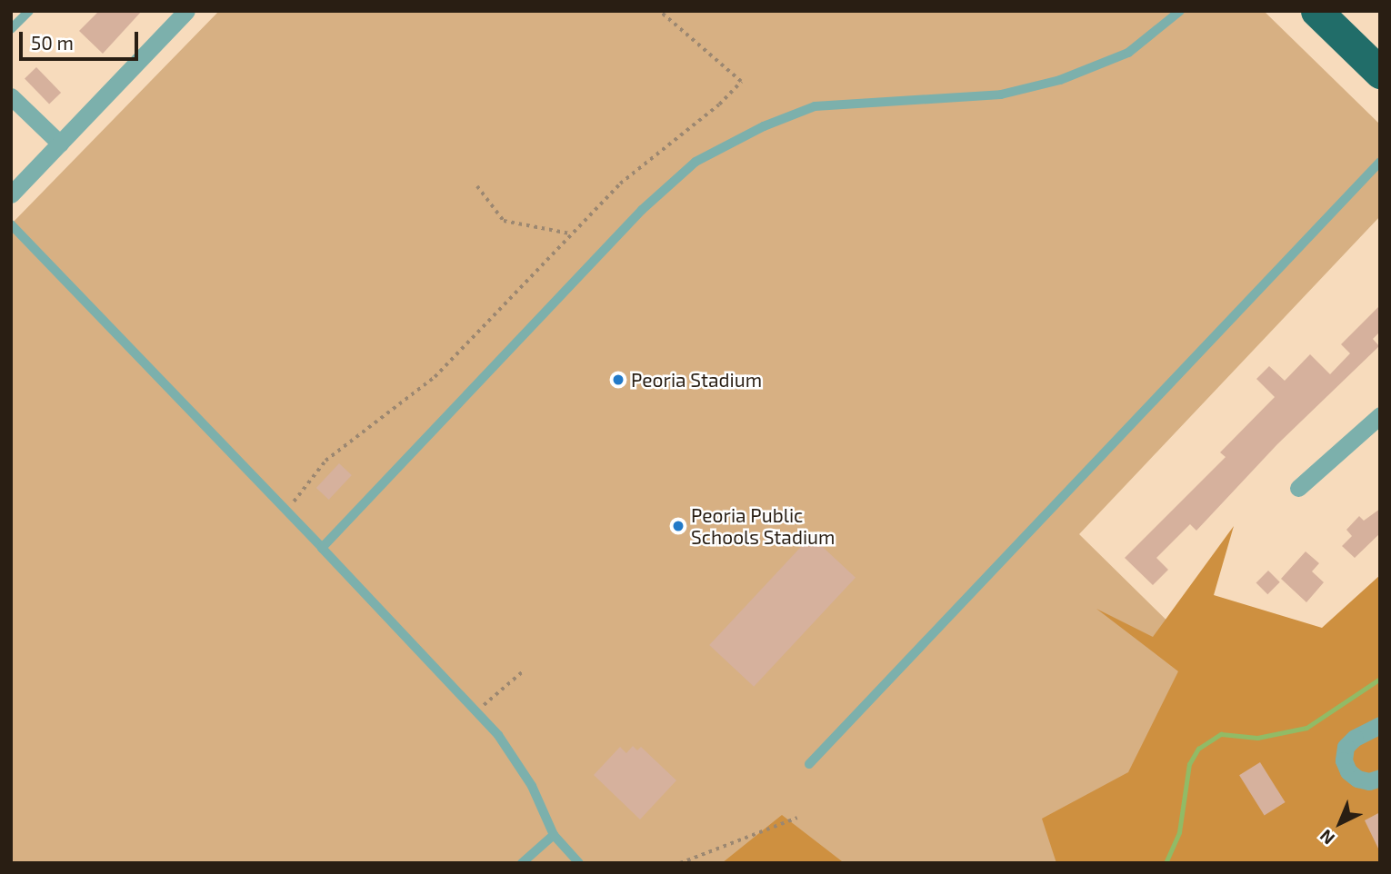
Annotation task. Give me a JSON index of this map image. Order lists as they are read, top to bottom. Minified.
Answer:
{"places":["Peoria Stadium","Peoria Public Schools Stadium"],"scale_bar":"50 m","north":"bottom left"}
